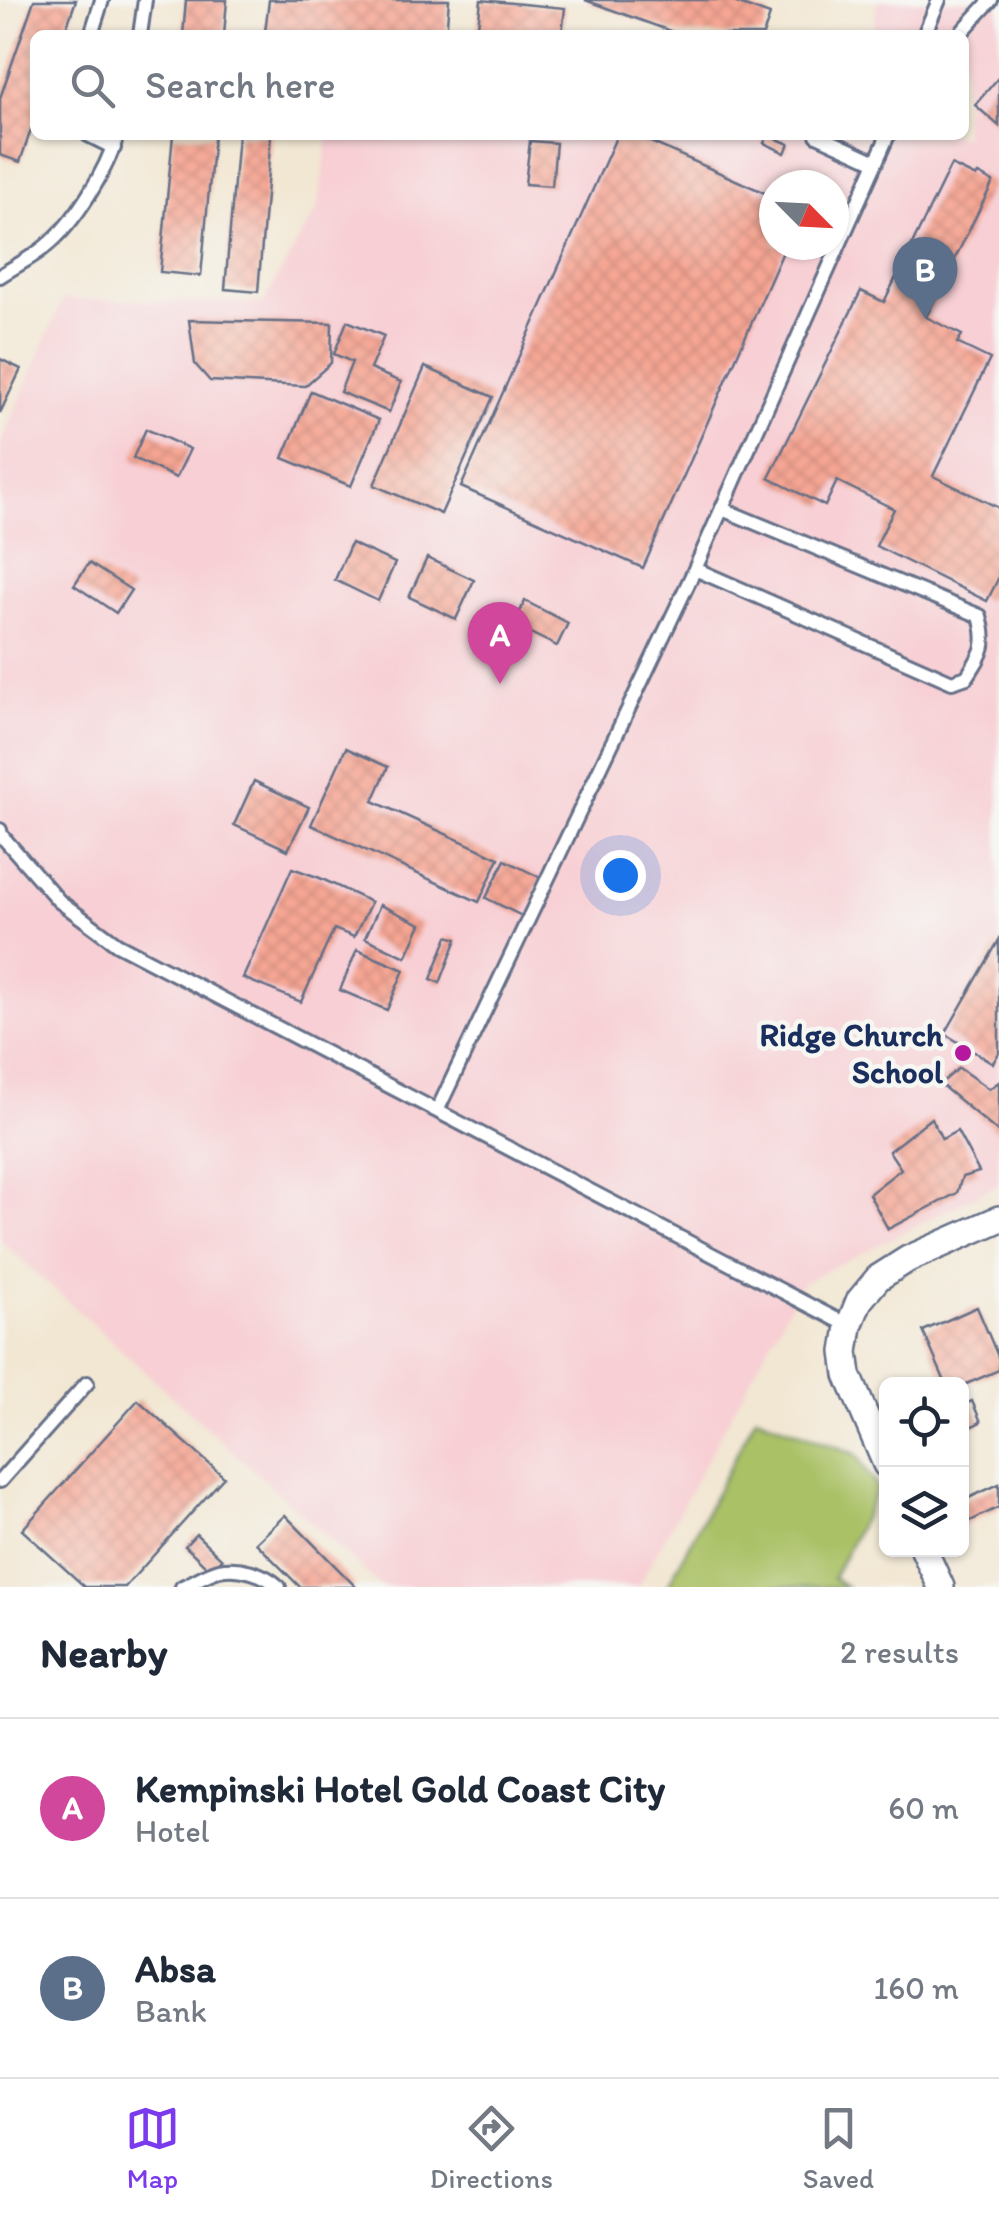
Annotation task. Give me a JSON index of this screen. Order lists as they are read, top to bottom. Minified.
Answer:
{"places":["Ridge Church School"],"north":"bottom right","page":{"search":"Search here","pins":["B","A"],"heading":["Nearby","2 results"],"list":[{"mark":"A","name":"Kempinski Hotel Gold Coast City","note":"Hotel","value":"60 m"},{"mark":"B","name":"Absa","note":"Bank","value":"160 m"}],"nav":["Map","Directions","Saved"]}}
